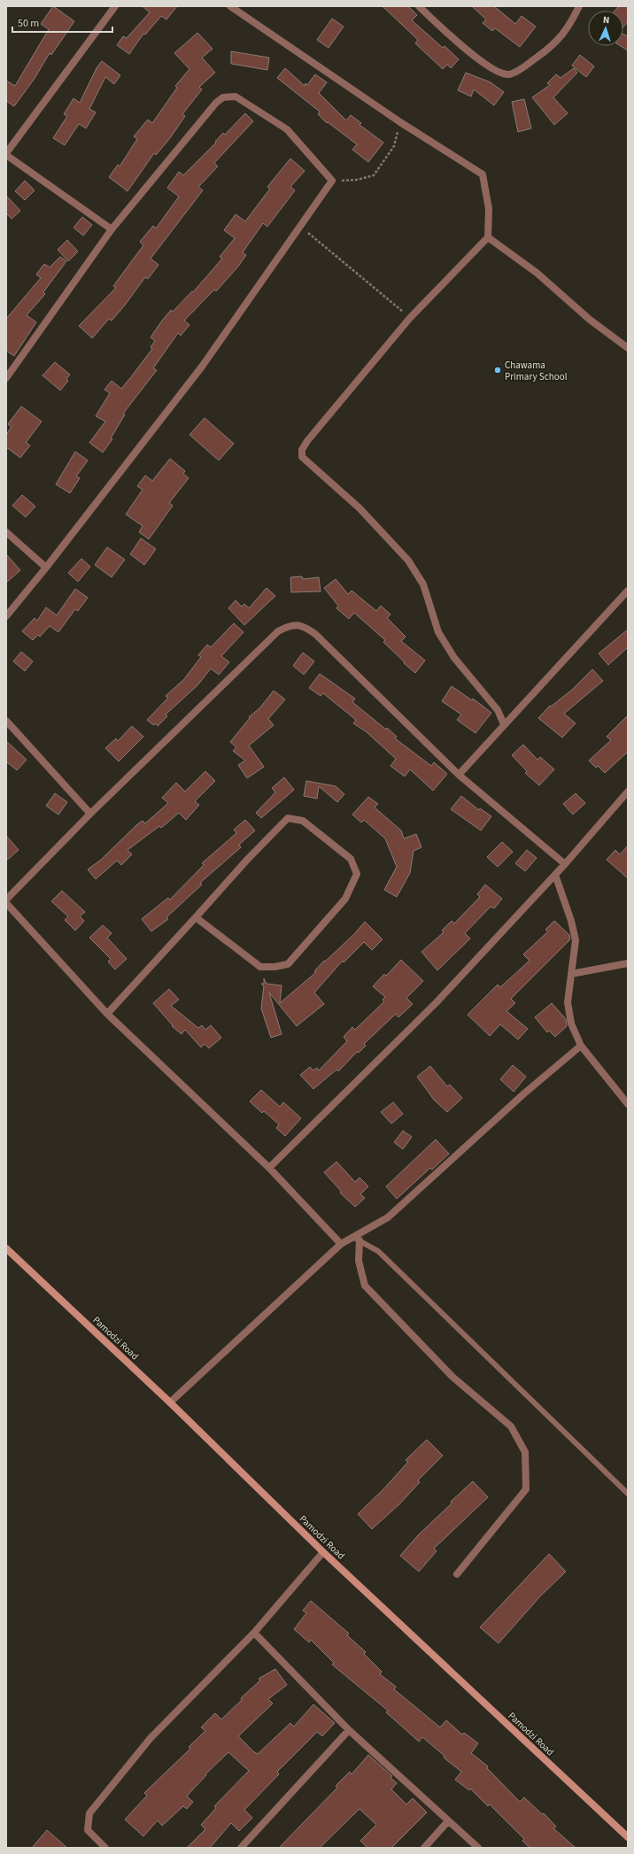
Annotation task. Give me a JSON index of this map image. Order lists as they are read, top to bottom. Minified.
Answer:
{"streets":{"street":["Pamodzi Road"]},"places":["Chawama Primary School"],"scale_bar":"50 m","north":"top"}
